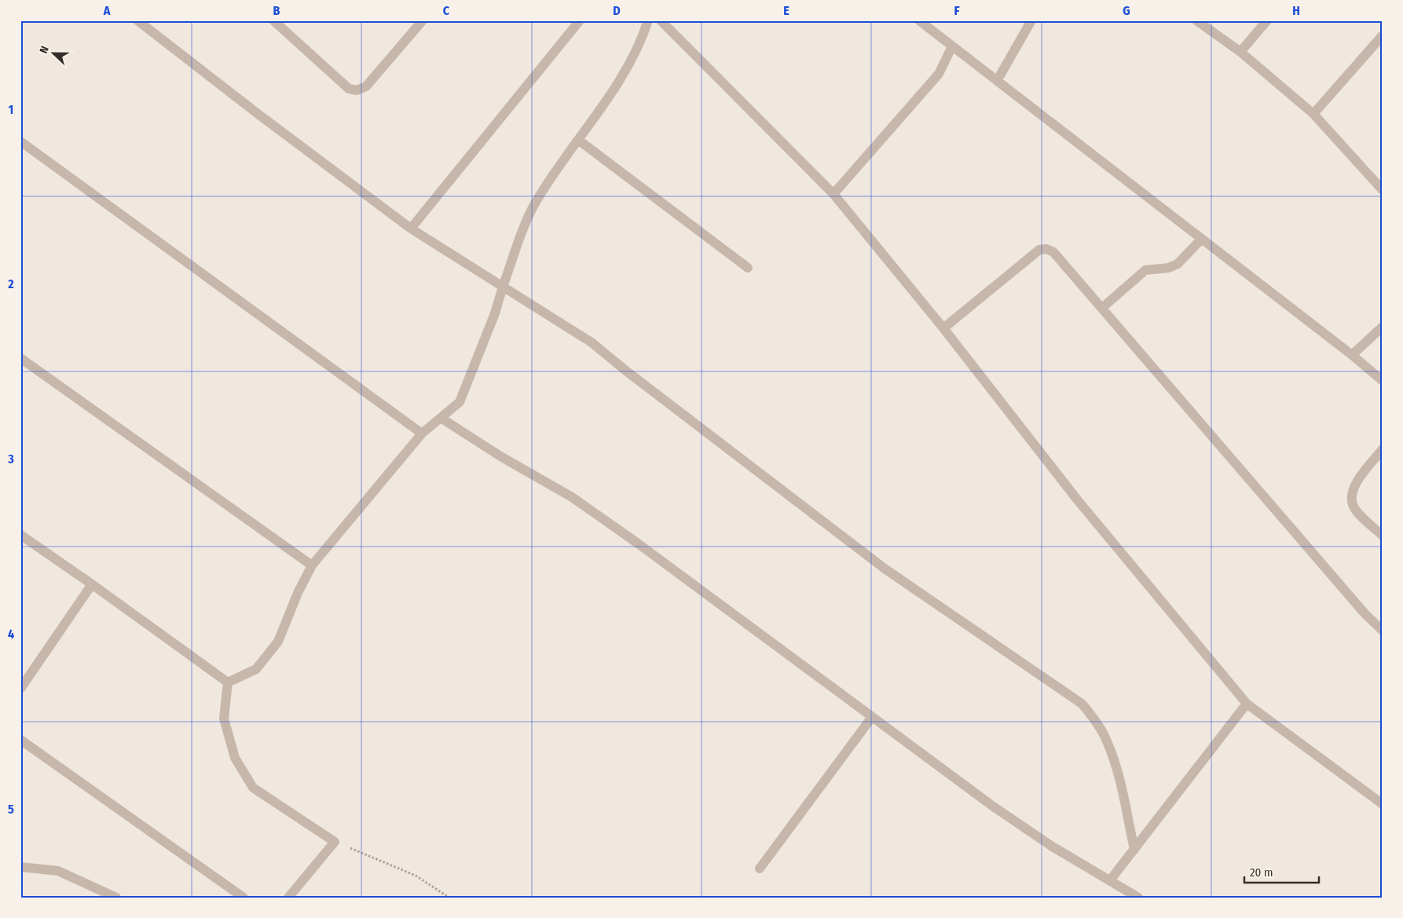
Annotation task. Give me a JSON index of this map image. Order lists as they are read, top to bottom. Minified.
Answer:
{"scale_bar":"20 m","north":"left","grid":{"columns":["A","B","C","D","E","F","G","H"],"rows":["1","2","3","4","5"]}}
